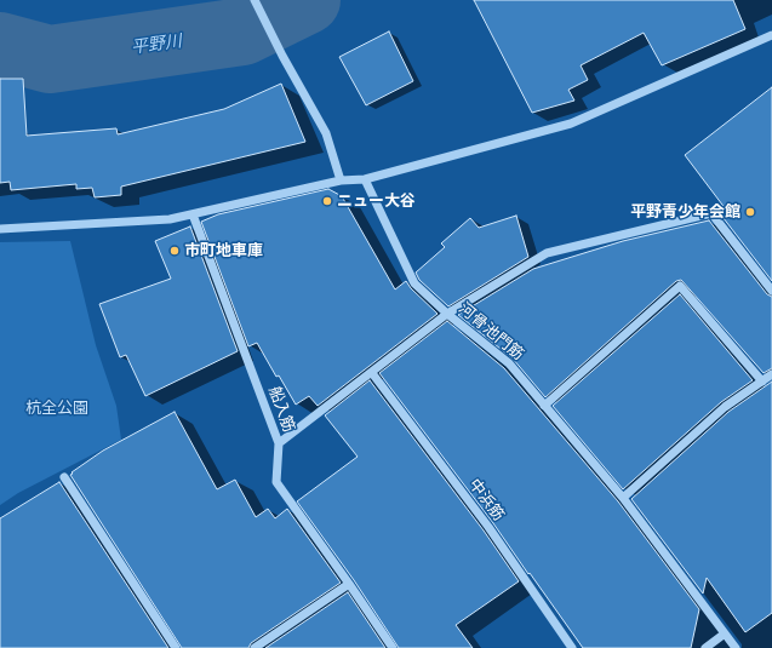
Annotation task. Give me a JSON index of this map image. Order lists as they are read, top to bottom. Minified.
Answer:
{"streets":{"street":["河骨池門筋","船入筋","中浜筋"]},"water":["平野川"],"parks":["杭全公園"],"places":["ニュー大谷","平野青少年会館","市町地車庫"]}
